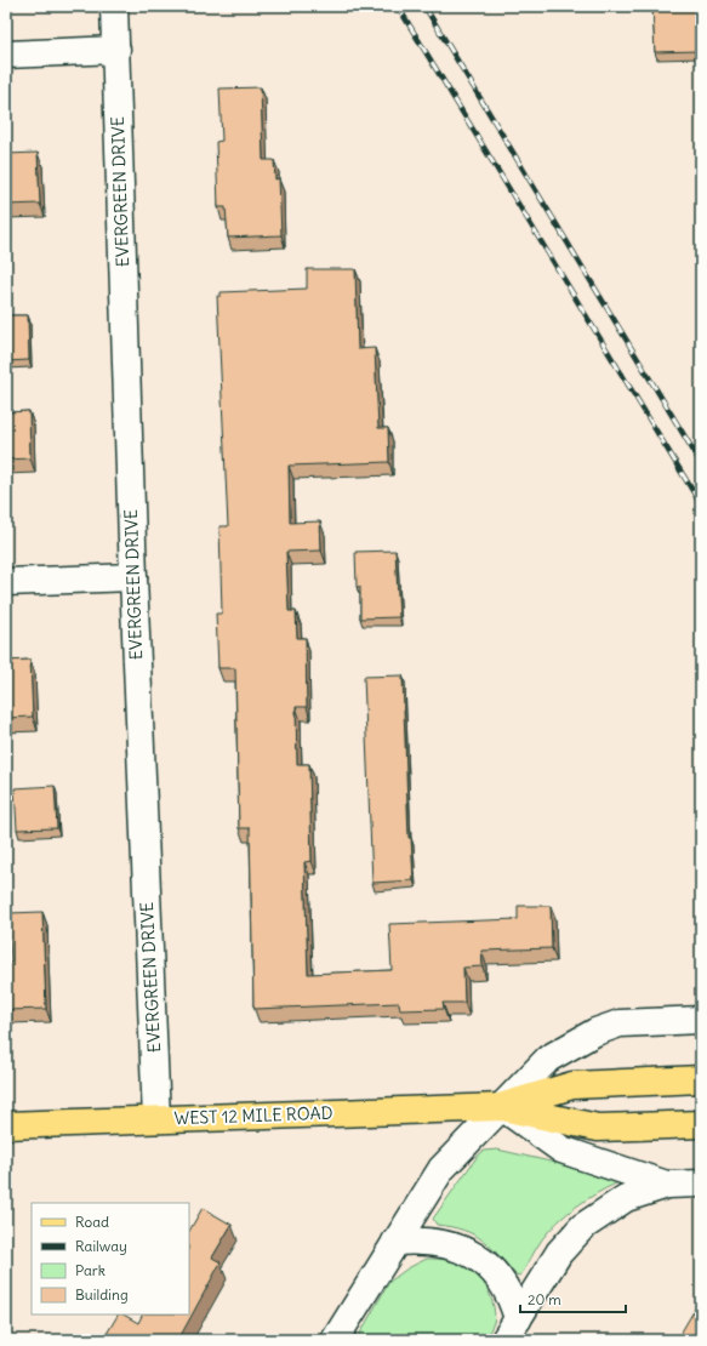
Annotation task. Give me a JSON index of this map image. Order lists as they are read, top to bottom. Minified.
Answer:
{"streets":{"main road":["WEST 12 MILE ROAD"],"street":["EVERGREEN DRIVE"]},"crossings":[["EVERGREEN DRIVE","WEST 12 MILE ROAD"]],"legend":["Road","Railway","Park","Building"],"scale_bar":"20 m"}
